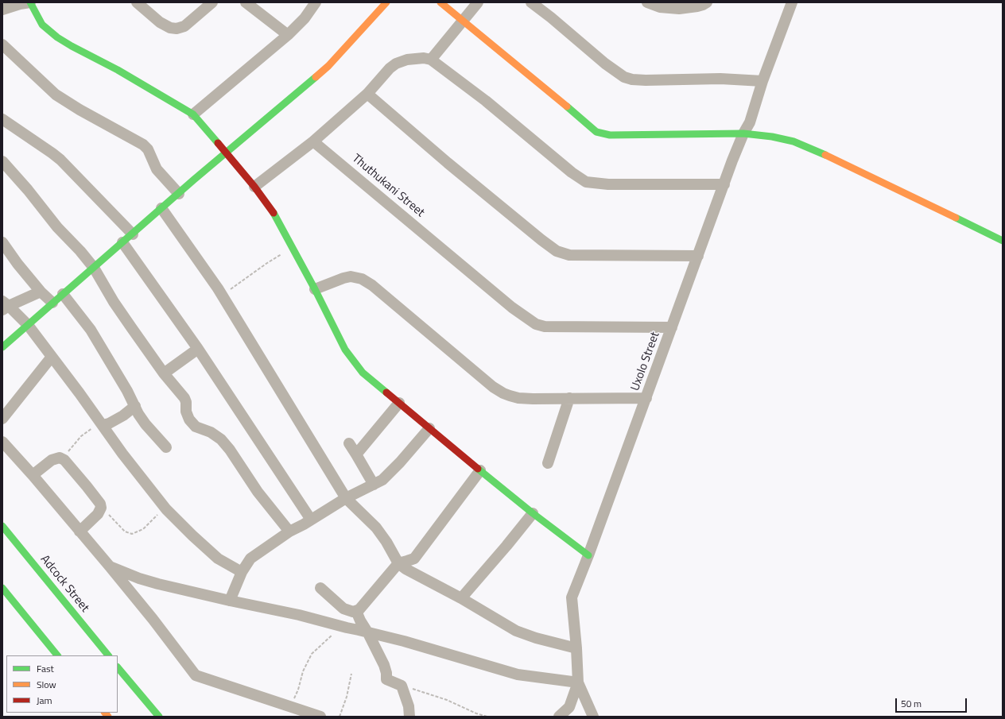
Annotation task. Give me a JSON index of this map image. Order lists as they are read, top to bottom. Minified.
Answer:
{"streets":{"street":["Thuthukani Street","Uxolo Street","Adcock Street"]},"crossings":[["Thuthukani Street","Uxolo Street"]],"legend":["Fast","Slow","Jam"],"scale_bar":"50 m"}
